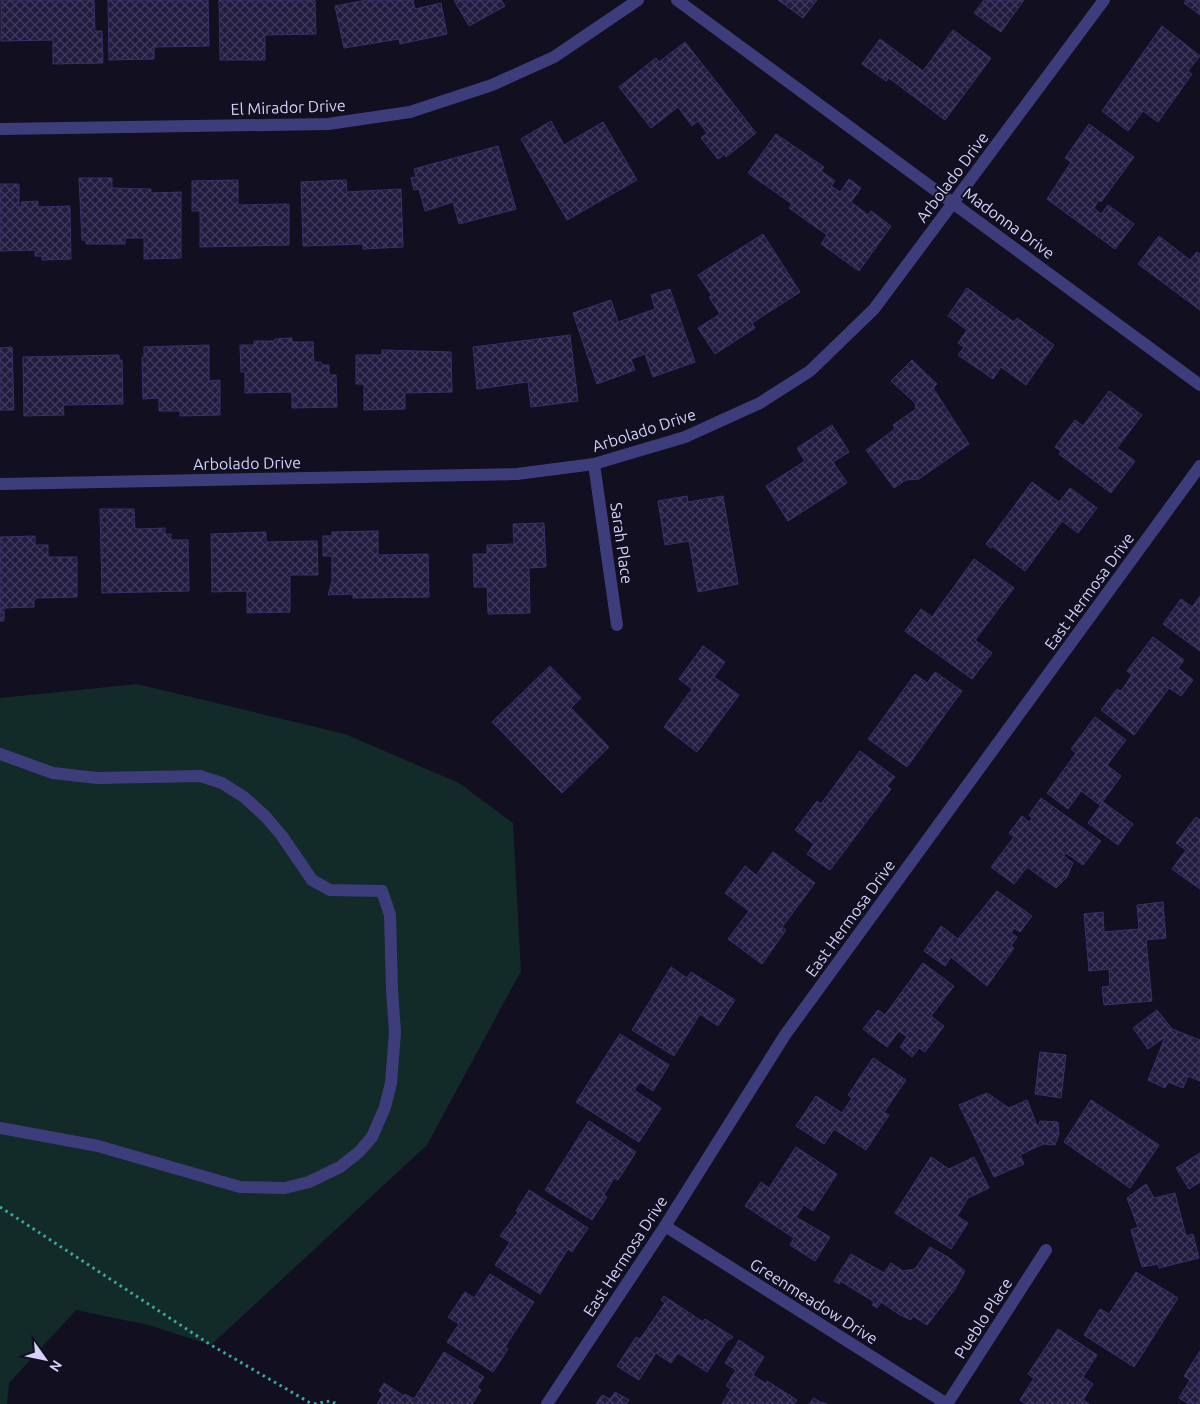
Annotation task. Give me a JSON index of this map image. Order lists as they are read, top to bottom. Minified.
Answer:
{"streets":{"street":["El Mirador Drive","Arbolado Drive","Madonna Drive","Sarah Place","East Hermosa Drive","Greenmeadow Drive","Pueblo Place"]},"crossings":[["Arbolado Drive","Madonna Drive"],["Arbolado Drive","Sarah Place"],["East Hermosa Drive","Greenmeadow Drive"],["Greenmeadow Drive","Pueblo Place"]],"north":"bottom right"}
